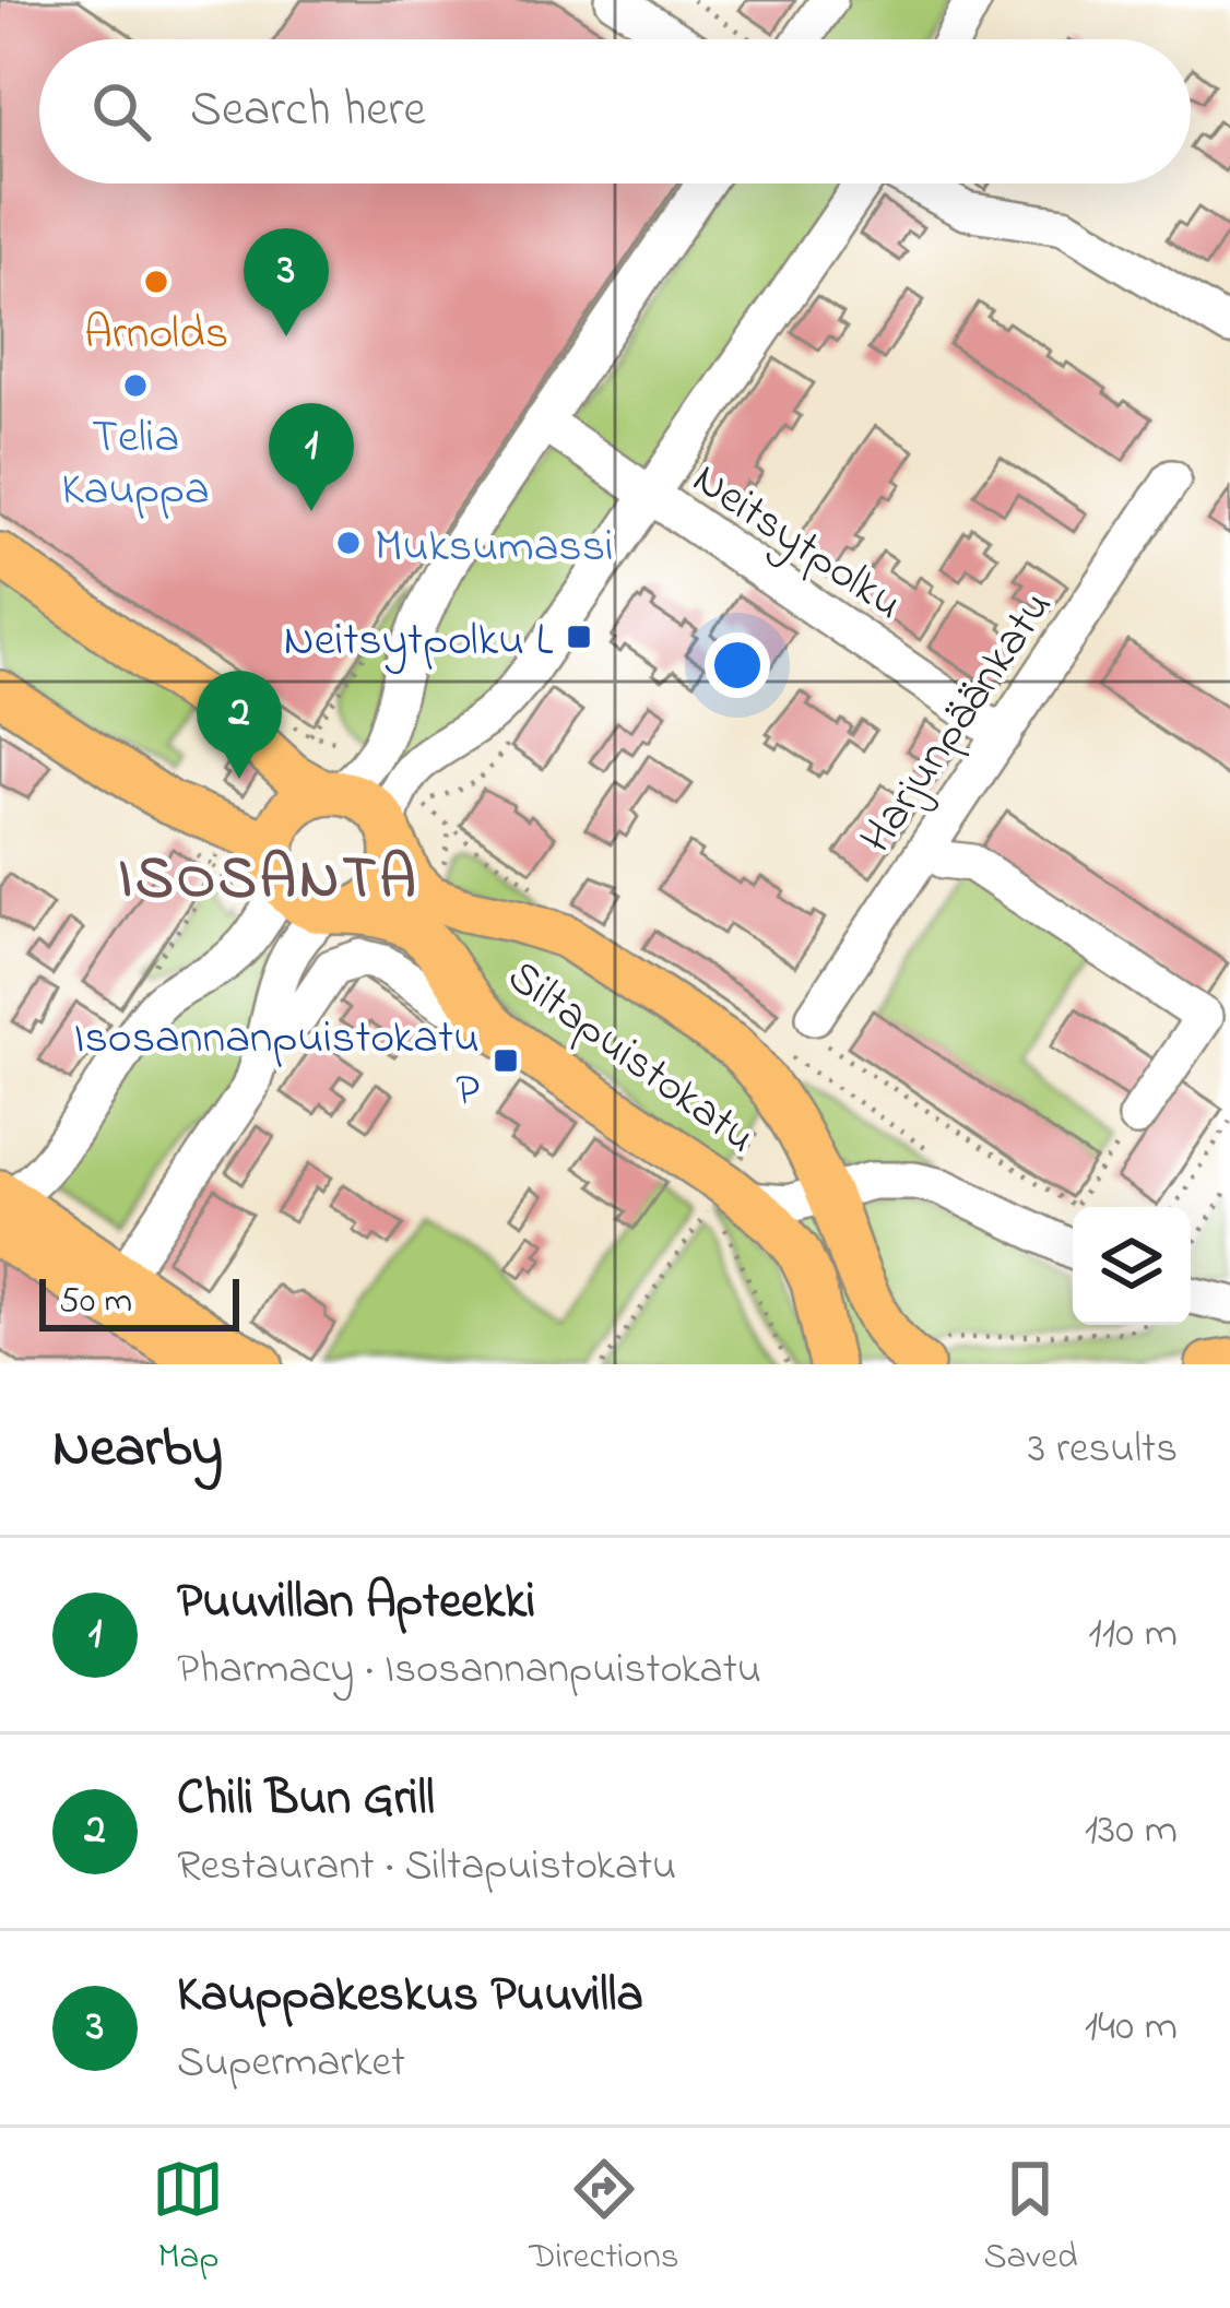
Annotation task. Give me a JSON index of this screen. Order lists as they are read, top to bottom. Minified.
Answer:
{"streets":{"main road":["Siltapuistokatu"],"street":["Neitsytpolku","Harjunpäänkatu"]},"crossings":[["Neitsytpolku","Harjunpäänkatu"]],"districts":["ISOSANTA"],"places":{"other":["Arnolds","Telia Kauppa","Muksumassi"],"transit":["Neitsytpolku L","Isosannanpuistokatu P"]},"scale_bar":"50 m","page":{"search":"Search here","pins":["3","1","2"],"scale":"50 m","heading":["Nearby","3 results"],"list":[{"mark":"1","name":"Puuvillan Apteekki","note":"Pharmacy · Isosannanpuistokatu","value":"110 m"},{"mark":"2","name":"Chili Bun Grill","note":"Restaurant · Siltapuistokatu","value":"130 m"},{"mark":"3","name":"Kauppakeskus Puuvilla","note":"Supermarket","value":"140 m"}],"nav":["Map","Directions","Saved"]}}
